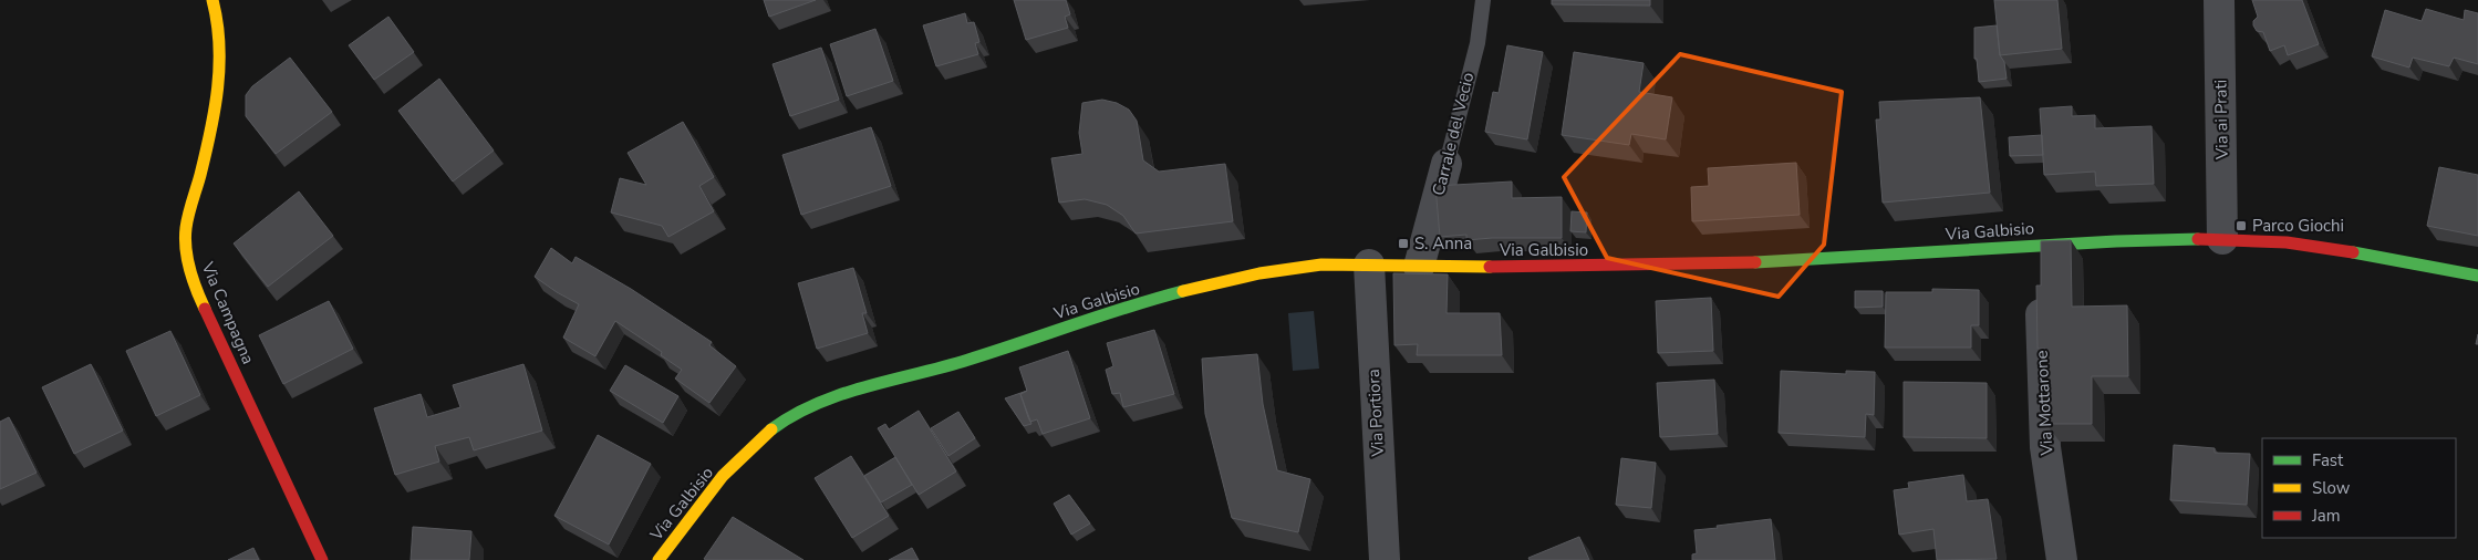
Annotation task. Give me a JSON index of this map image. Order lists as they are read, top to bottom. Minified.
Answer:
{"streets":{"street":["Via ai Prati","Carrale del Vecio","Via Galbisio","Via Campagna","Via Mottarone","Via Portiora"]},"crossings":[["Via ai Prati","Via Galbisio"],["Carrale del Vecio","Via Galbisio"],["Via Galbisio","Via Mottarone"],["Via Galbisio","Via Portiora"]],"places":{"transit":["Parco Giochi","S. Anna"]},"legend":["Fast","Slow","Jam"]}
